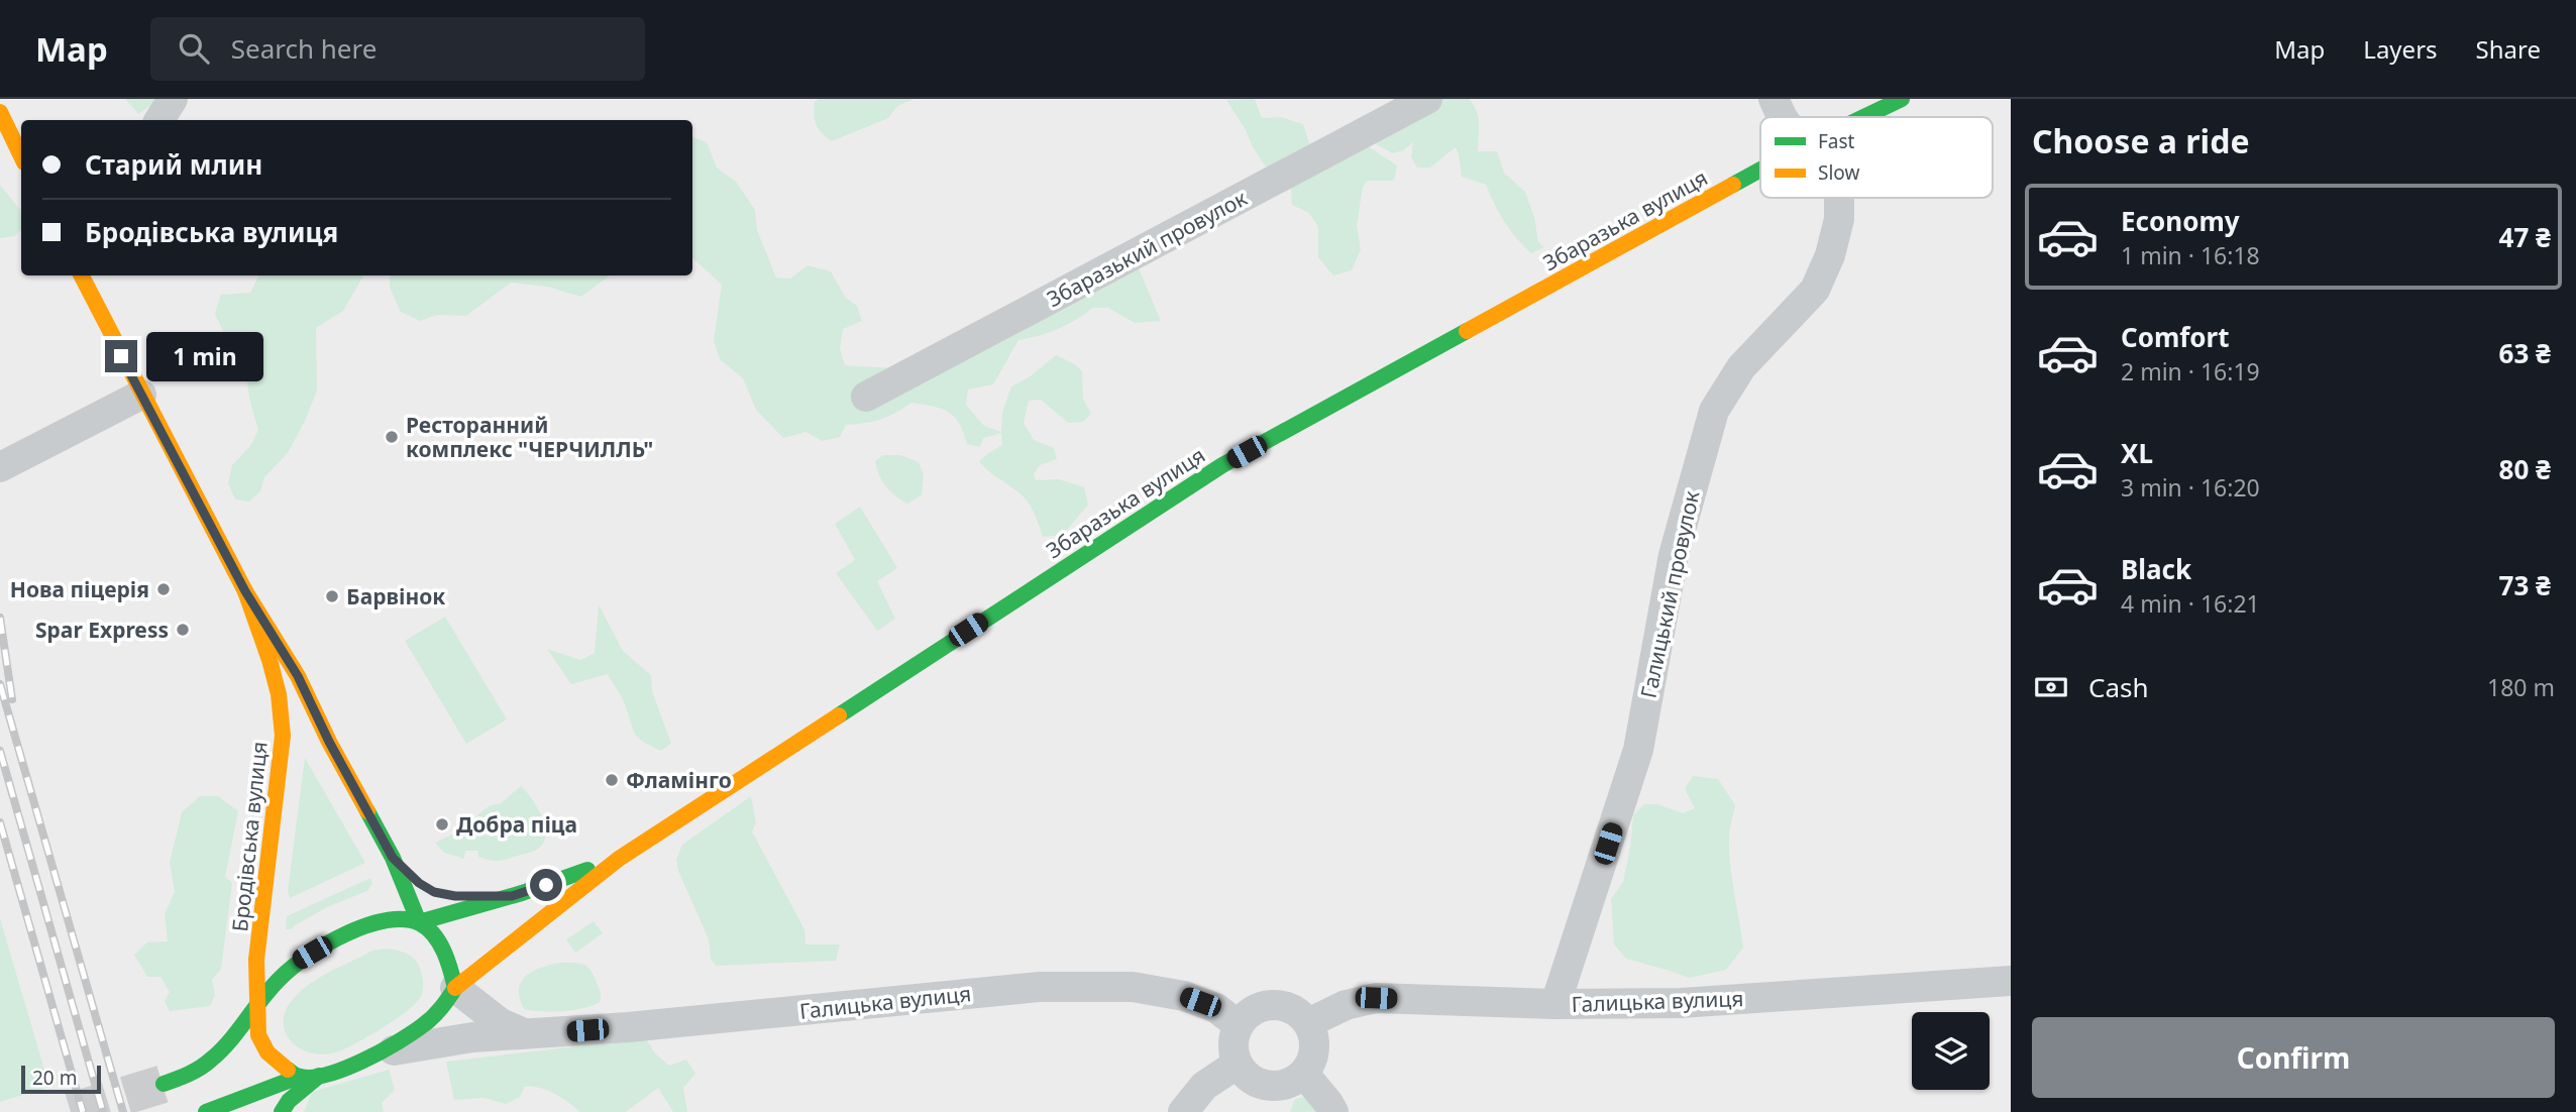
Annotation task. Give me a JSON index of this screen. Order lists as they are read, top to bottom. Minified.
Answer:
{"streets":{"main road":["Збаразька вулиця","Бродівська вулиця"],"street":["Збаразький провулок","Галицький провулок","Галицька вулиця"]},"crossings":[["Збаразька вулиця","Бродівська вулиця"],["Збаразька вулиця","Галицька вулиця"],["Галицький провулок","Галицька вулиця"],["Бродівська вулиця","Галицька вулиця"]],"places":["Ресторанний комплекс \"ЧЕРЧИЛЛЬ\"","Нова піцерія","Барвінок","Spar Express","Фламінго","Добра піца"],"legend":["Fast","Slow"],"scale_bar":"20 m","page":{"header":"Map","search":"Search here","nav":["Map","Layers","Share"],"heading":"Choose a ride","banner":["Старий млин","Бродівська вулиця"],"list":[{"name":"Economy","note":"1 min · 16:18","value":"47 ₴"},{"name":"Comfort","note":"2 min · 16:19","value":"63 ₴"},{"name":"XL","note":"3 min · 16:20","value":"80 ₴"},{"name":"Black","note":"4 min · 16:21","value":"73 ₴"}],"bubble":"1 min","pay":["Cash","180 m"],"buttons":"Confirm","scale":"20 m"}}
